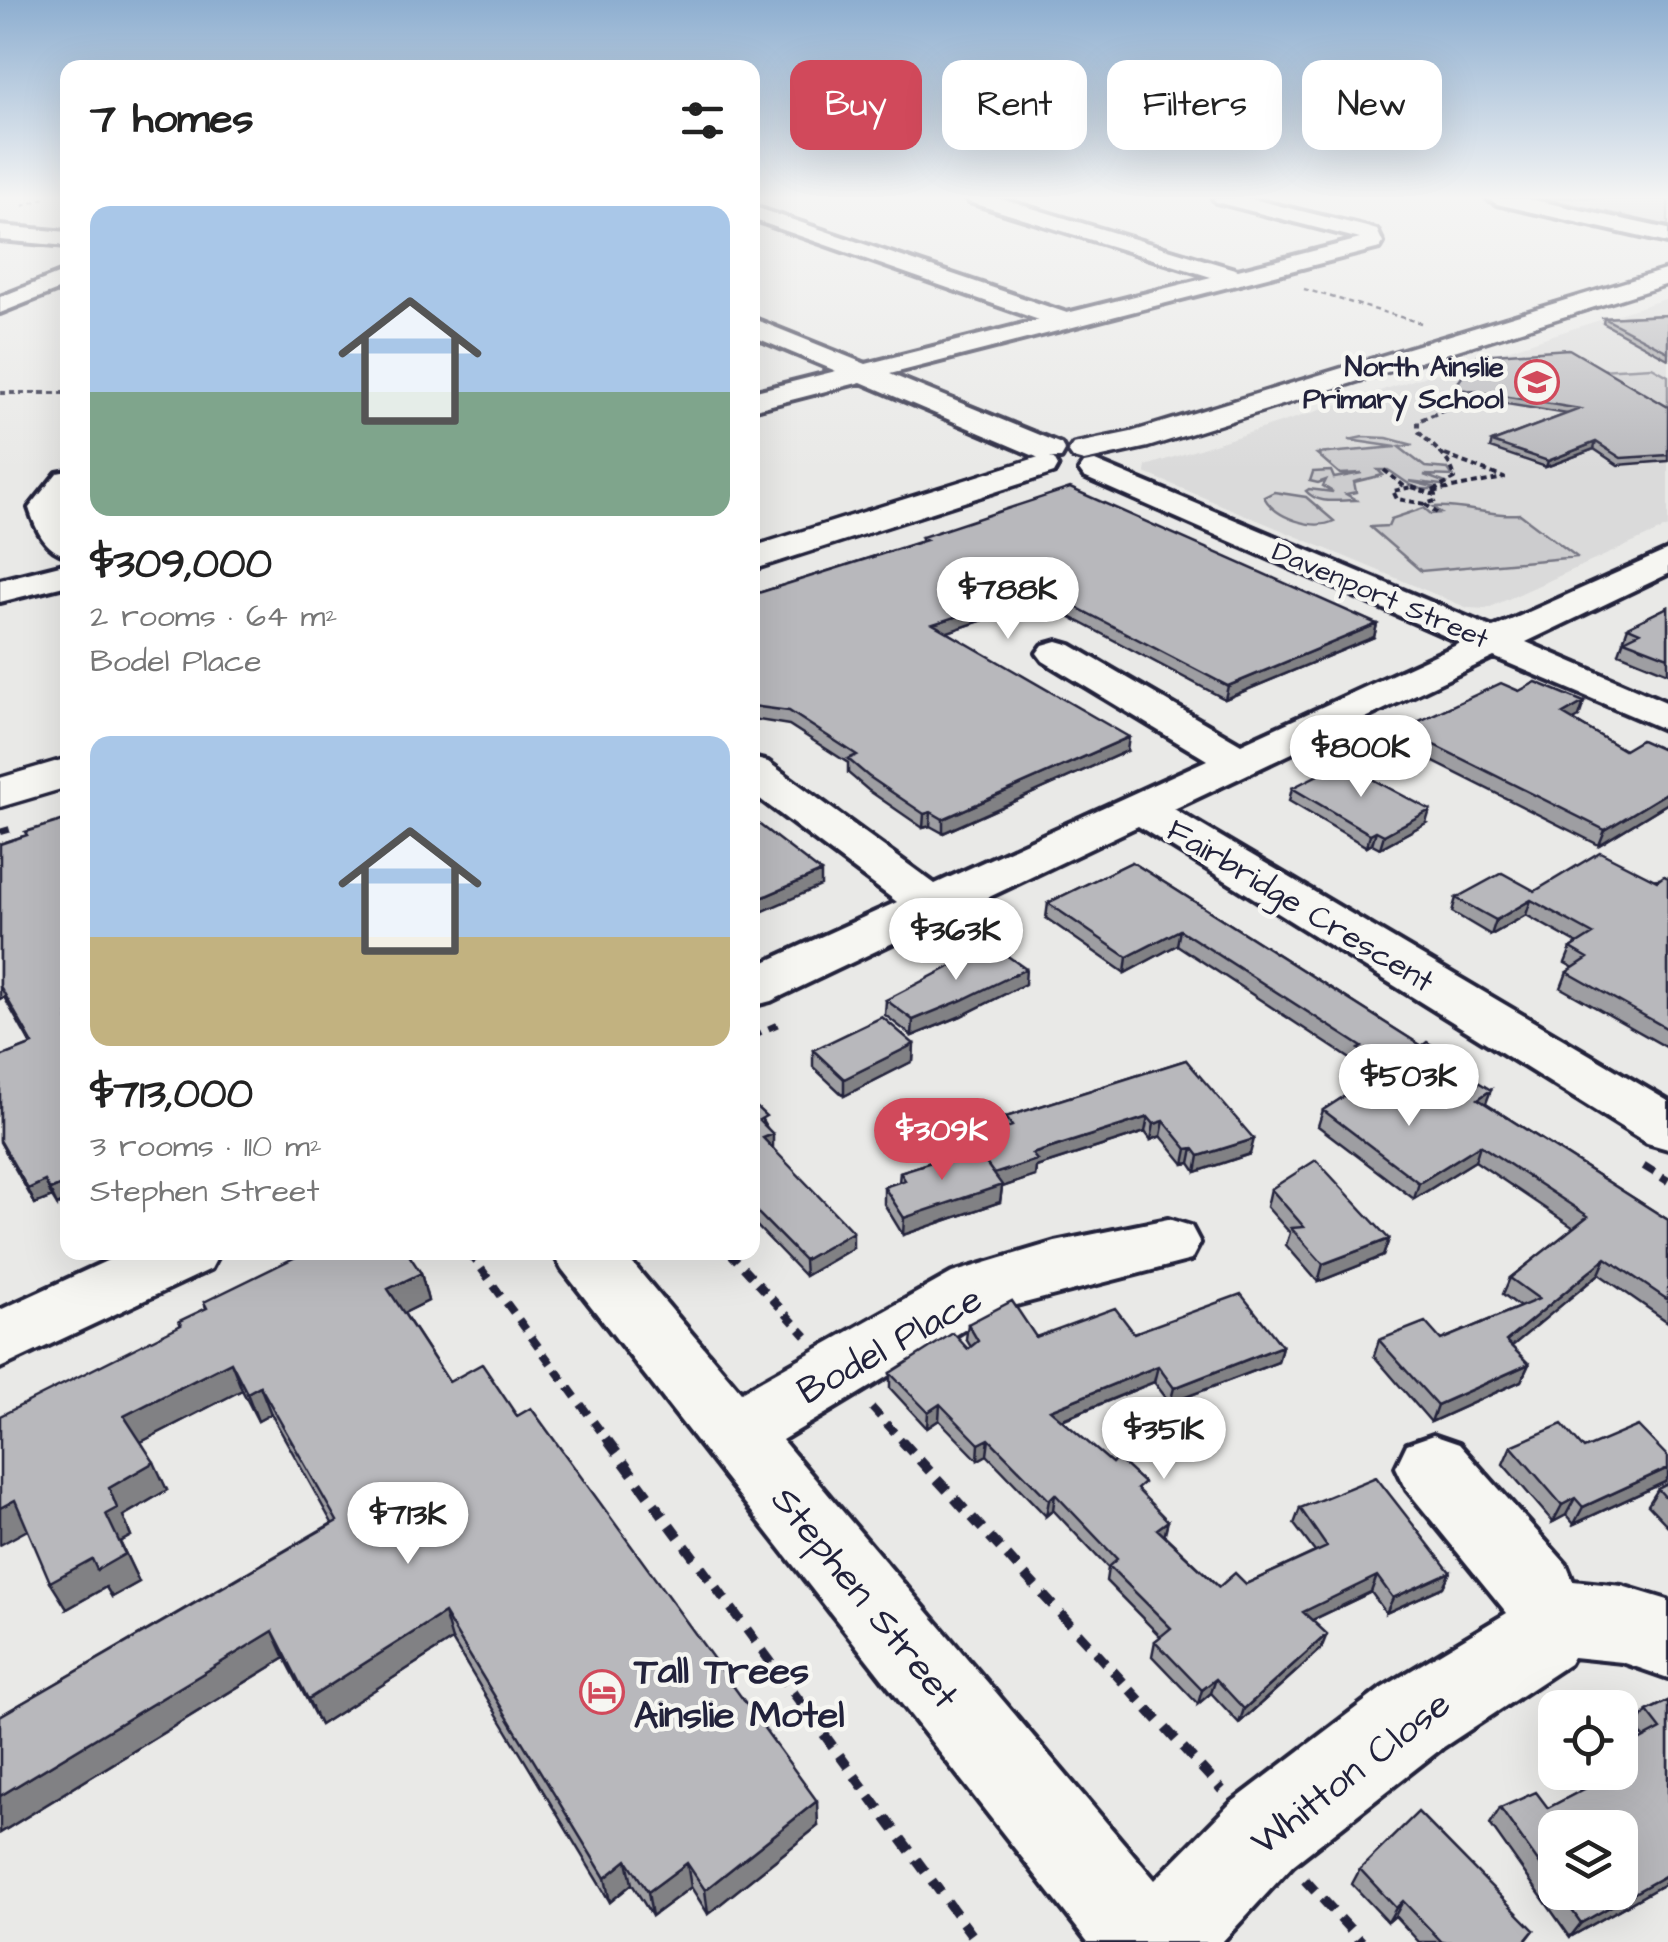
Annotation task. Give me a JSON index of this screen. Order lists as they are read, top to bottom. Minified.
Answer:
{"streets":{"street":["Davenport Street","Fairbridge Crescent","Bodel Place","Stephen Street","Whitton Close"]},"crossings":[["Bodel Place","Stephen Street"]],"places":{"school or university":["North Ainslie Primary School"],"hotel":["Tall Trees Ainslie Motel"]},"page":{"chip":["Buy","Rent","Filters","New"],"heading":"7 homes","list":[{"name":"$309,000","note":"2 rooms · 64 m² · Bodel Place"},{"name":"$713,000","note":"3 rooms · 110 m² · Stephen Street"}],"price":["$788K","$800K","$363K","$503K","$309K","$351K","$713K"]}}
